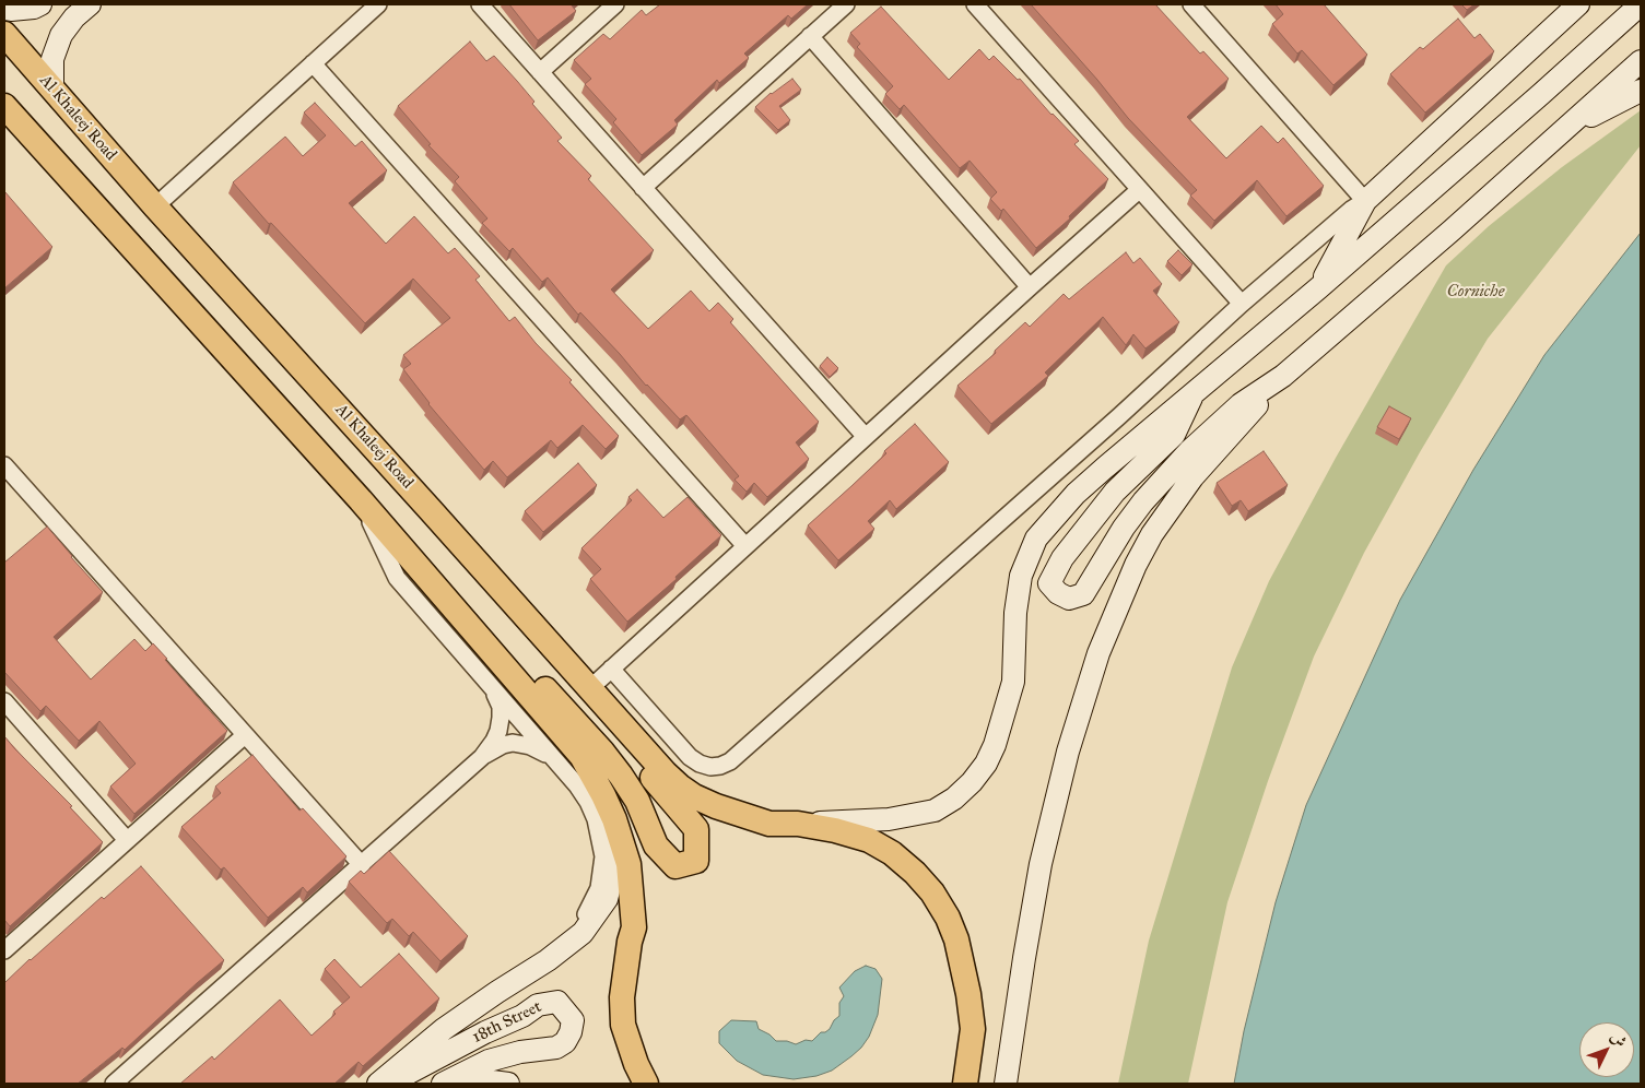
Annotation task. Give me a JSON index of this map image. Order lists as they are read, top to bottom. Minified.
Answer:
{"streets":{"main road":["Al Khaleej Road","18th Street"]},"parks":["Corniche"],"north":"top right"}
